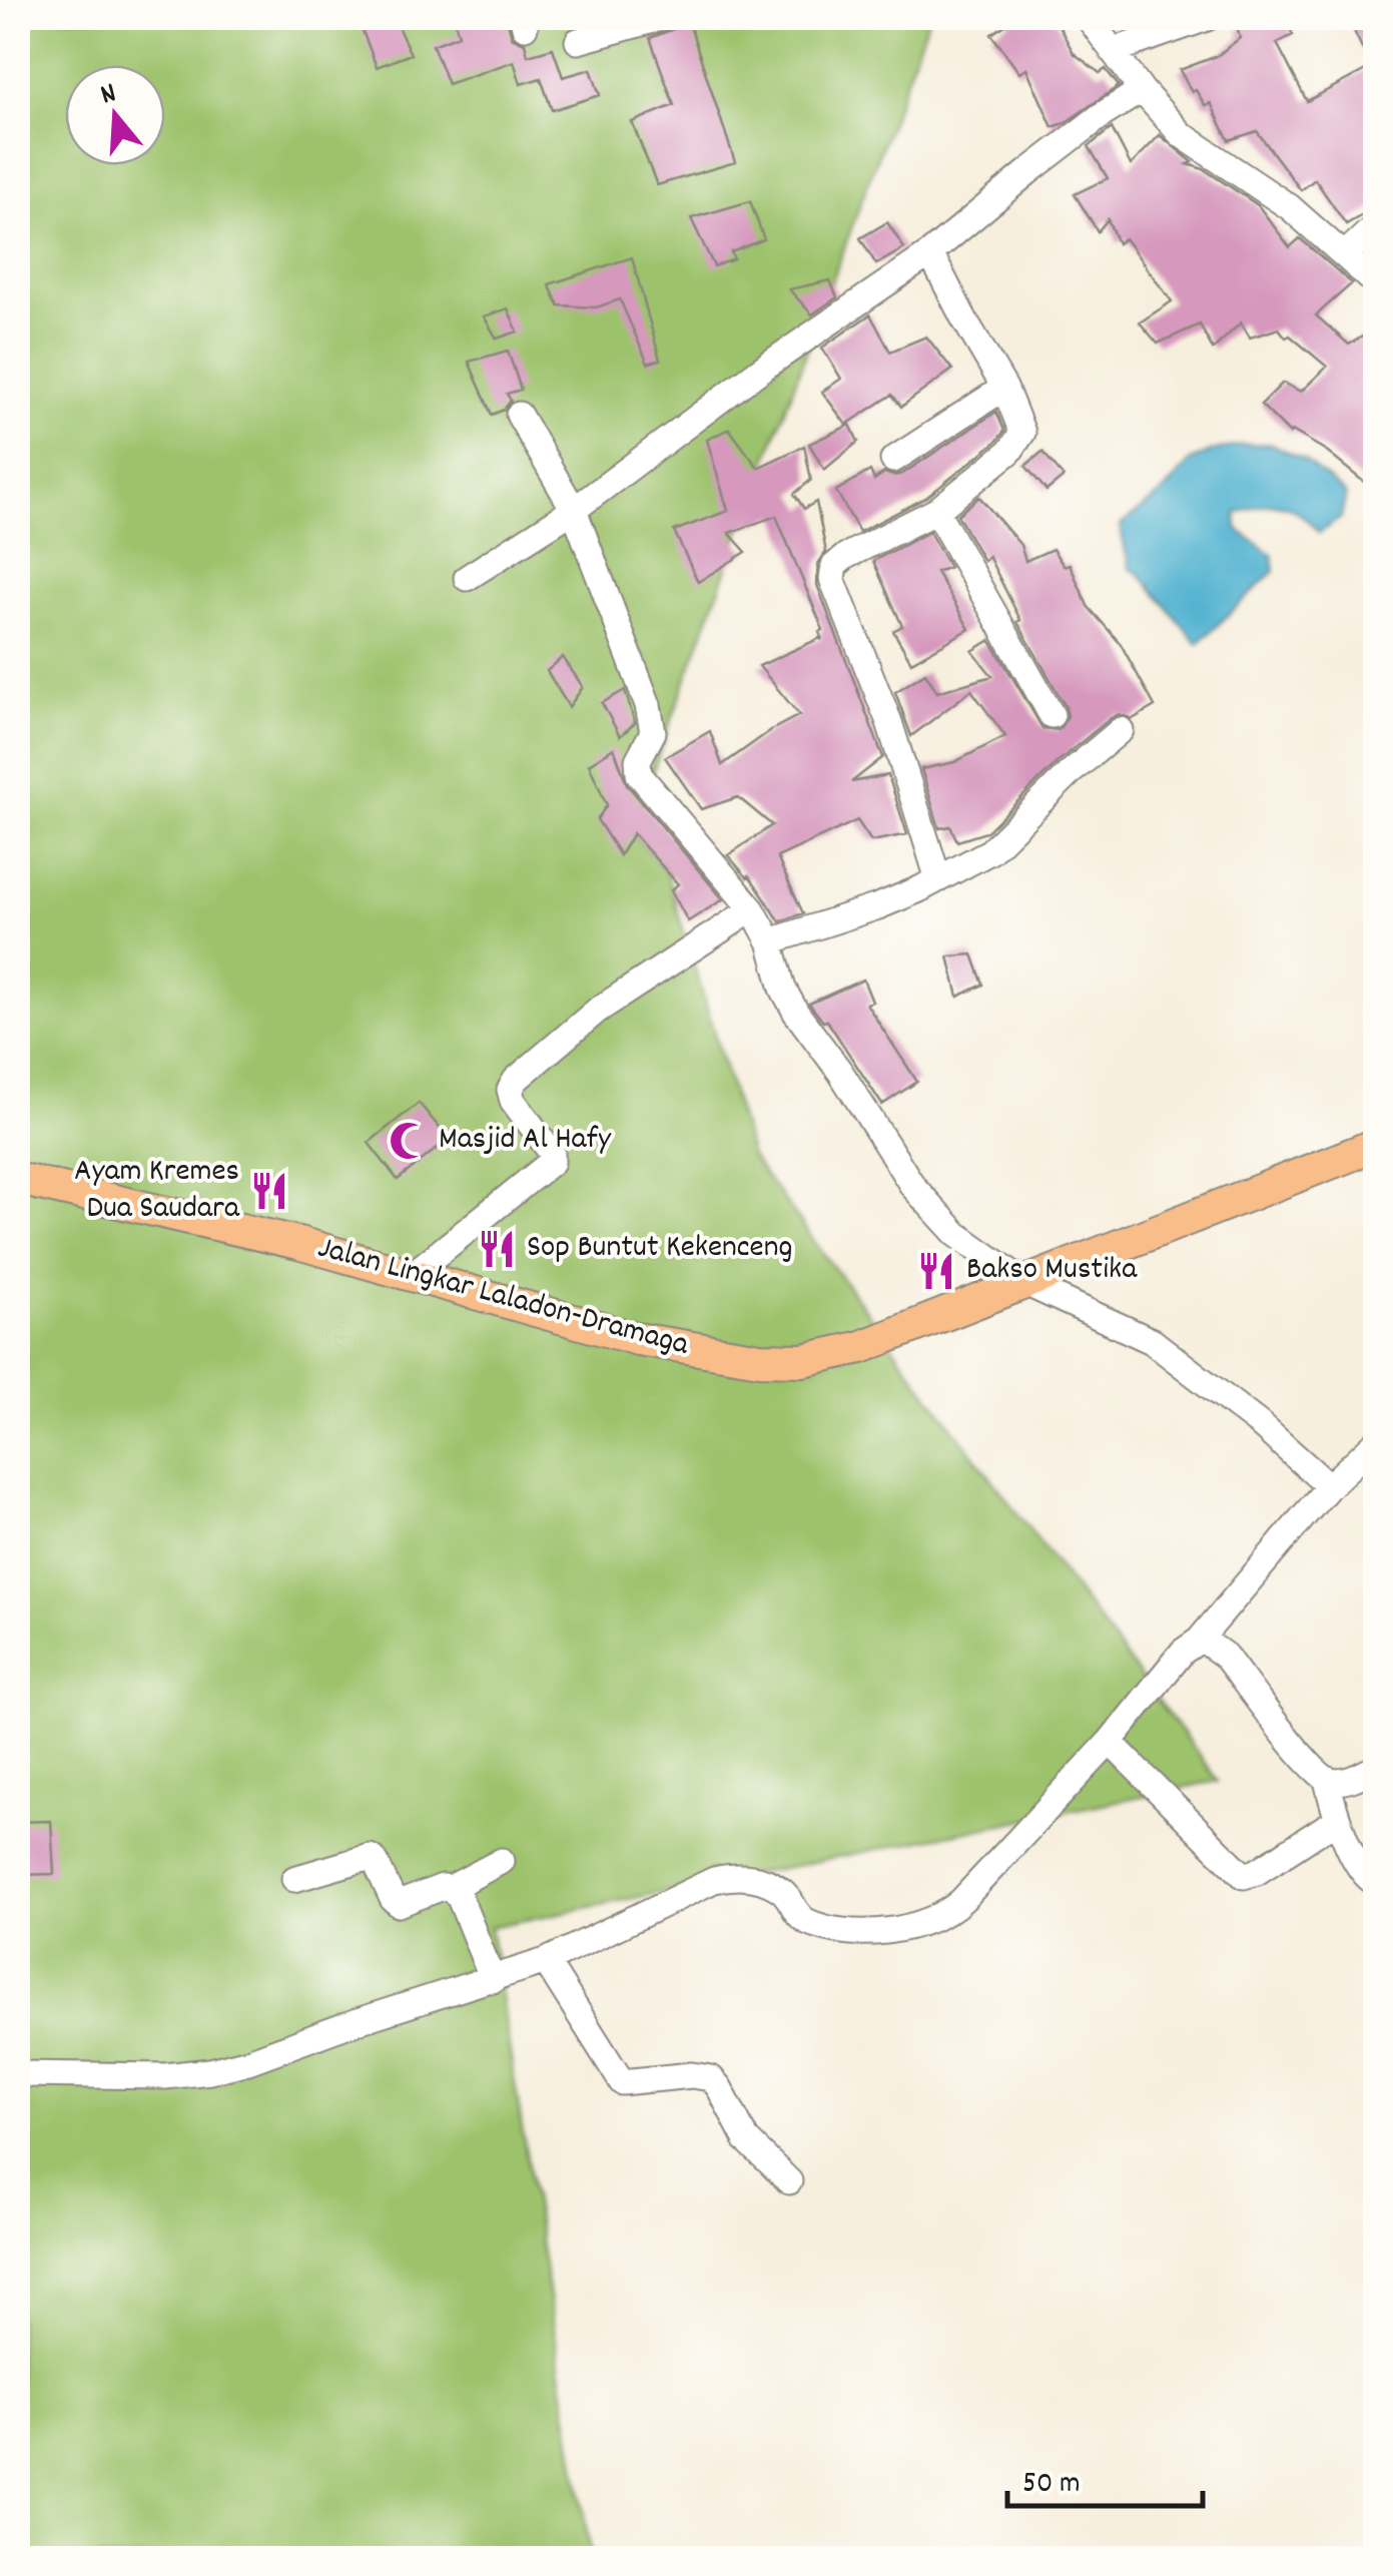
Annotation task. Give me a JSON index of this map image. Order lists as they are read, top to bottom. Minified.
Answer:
{"streets":{"main road":["Jalan Lingkar Laladon-Dramaga"]},"places":{"mosque":["Masjid Al Hafy"],"restaurant":["Ayam Kremes Dua Saudara","Sop Buntut Kekenceng","Bakso Mustika"]},"scale_bar":"50 m","north":"top"}
